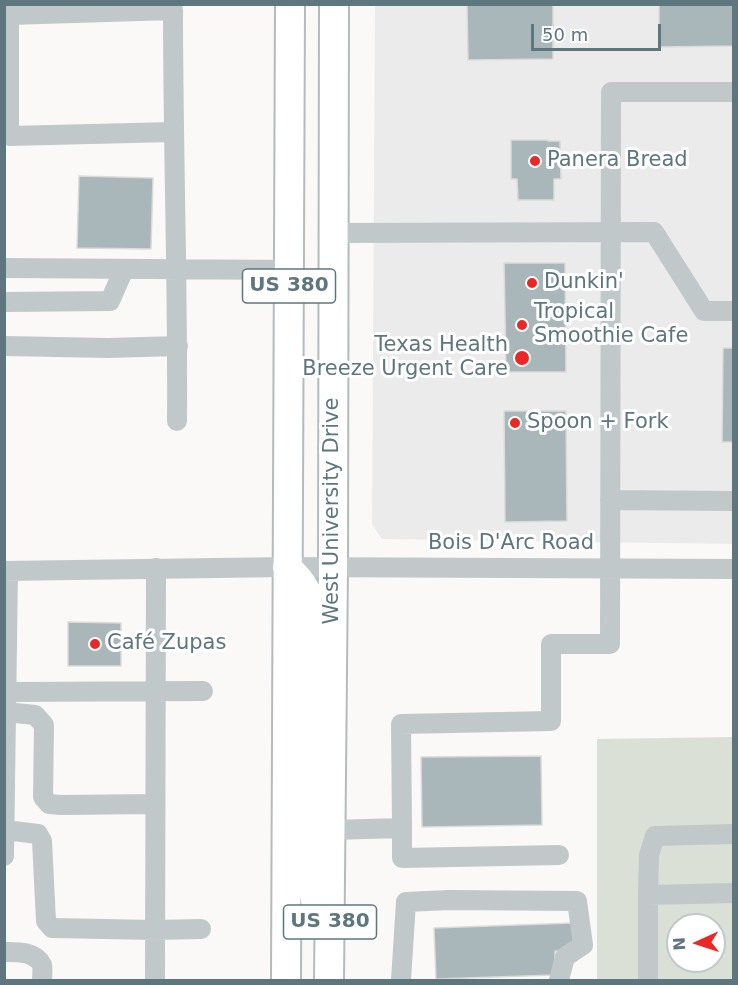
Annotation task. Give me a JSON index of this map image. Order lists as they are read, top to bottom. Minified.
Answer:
{"streets":{"highway":["US 380","West University Drive"],"street":["Bois D'Arc Road"]},"crossings":[["US 380","Bois D'Arc Road"],["West University Drive","Bois D'Arc Road"]],"places":["Panera Bread","Dunkin'","Tropical Smoothie Cafe","Texas Health Breeze Urgent Care","Spoon + Fork","Café Zupas"],"scale_bar":"50 m","north":"left"}
